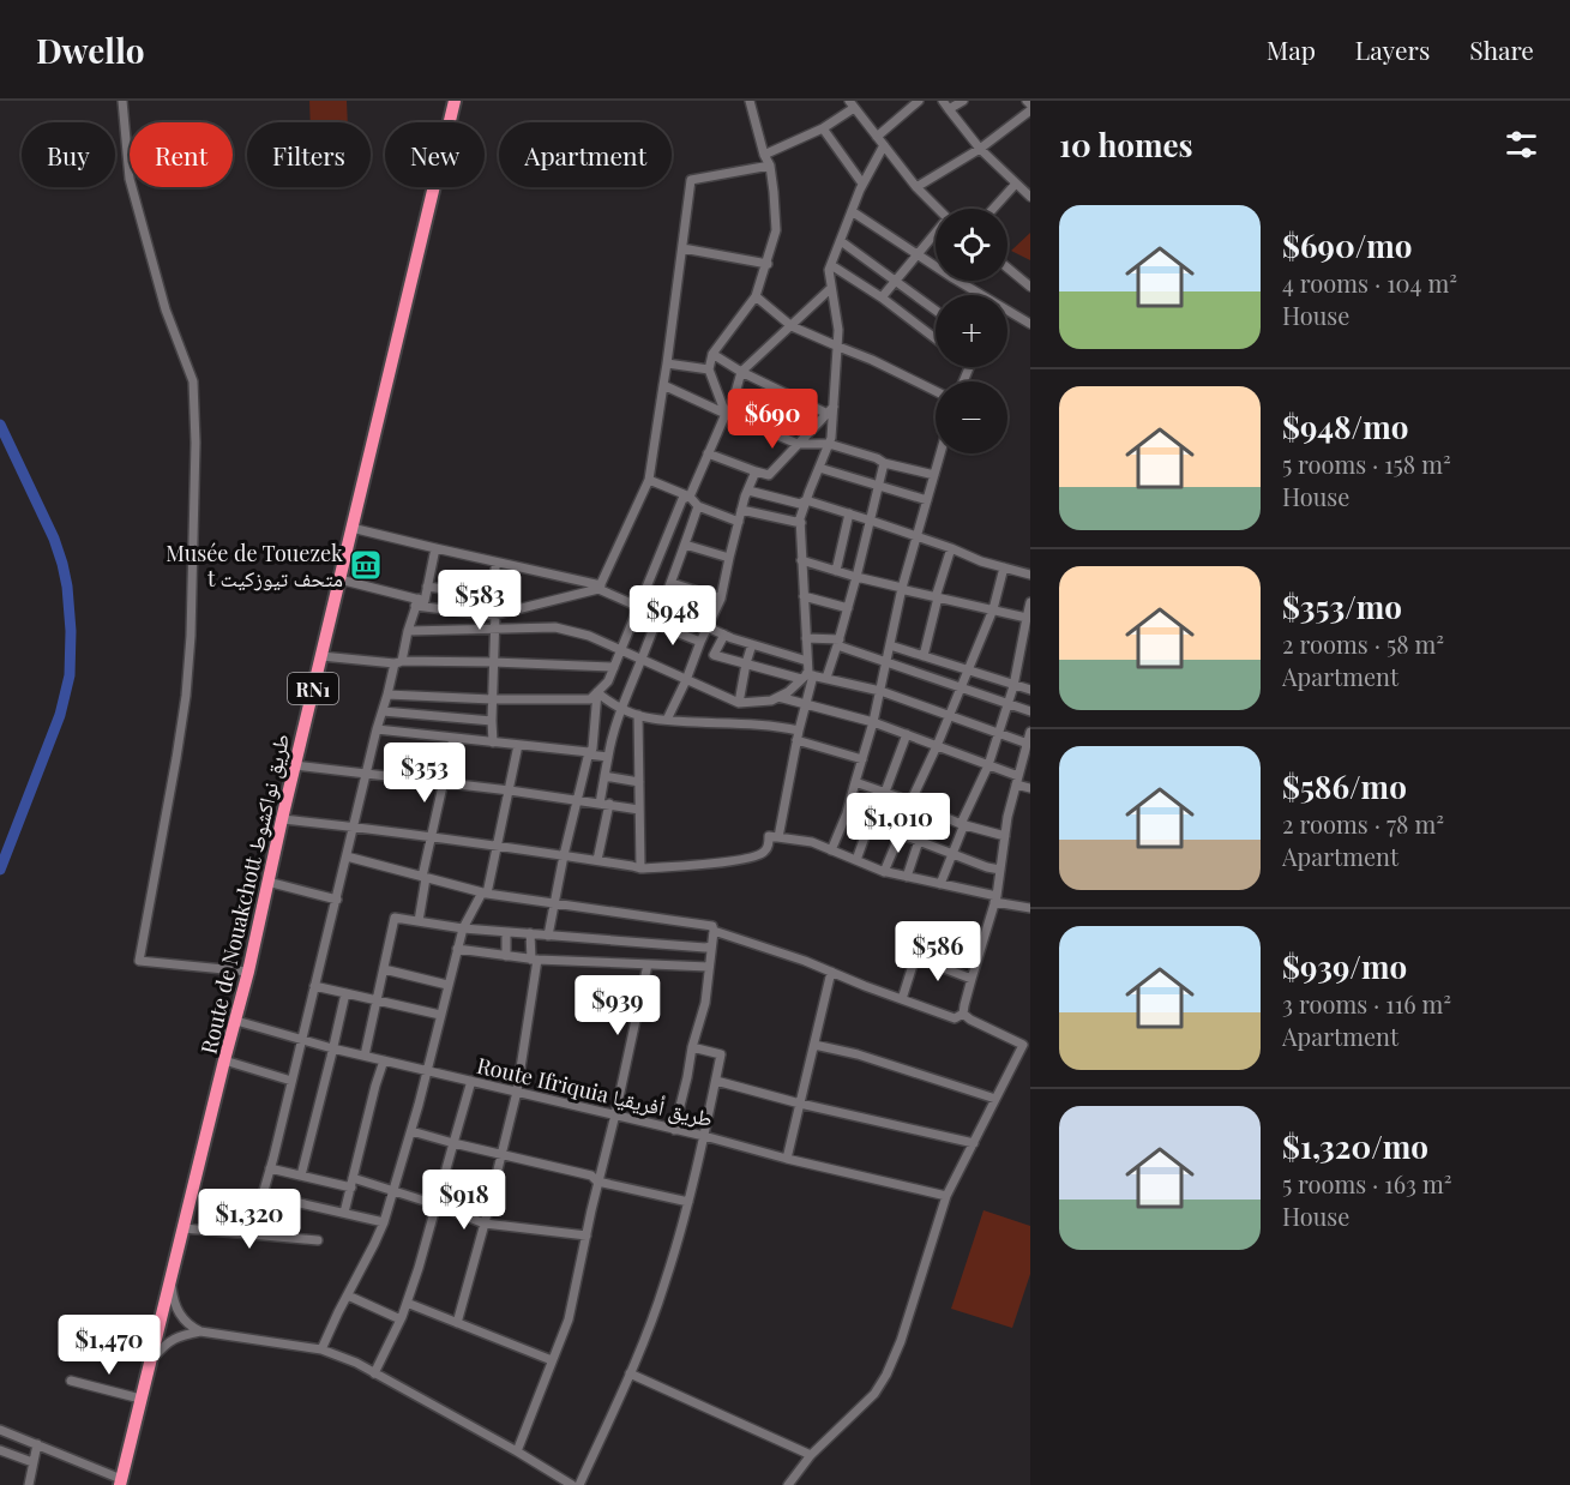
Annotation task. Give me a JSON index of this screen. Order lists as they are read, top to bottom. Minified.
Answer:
{"streets":{"highway":["RN1","Route de Nouakchott طريق نواكشوط"],"street":["Route Ifriquia طريق أفريقيا"]},"crossings":[["Route de Nouakchott طريق نواكشوط","Route Ifriquia طريق أفريقيا"]],"places":{"museum":["Musée de Touezek t متحف تيوزكيت"]},"page":{"header":"Dwello","nav":["Map","Layers","Share"],"heading":"10 homes","chip":["Buy","Rent","Filters","New","Apartment"],"list":[{"name":"$690/mo","note":"4 rooms · 104 m² · House"},{"name":"$948/mo","note":"5 rooms · 158 m² · House"},{"name":"$353/mo","note":"2 rooms · 58 m² · Apartment"},{"name":"$586/mo","note":"2 rooms · 78 m² · Apartment"},{"name":"$939/mo","note":"3 rooms · 116 m² · Apartment"},{"name":"$1,320/mo","note":"5 rooms · 163 m² · House"}],"map_buttons":["+","−"],"price":["$690","$583","$948","$353","$1,010","$586","$939","$918","$1,320","$1,470"]}}
